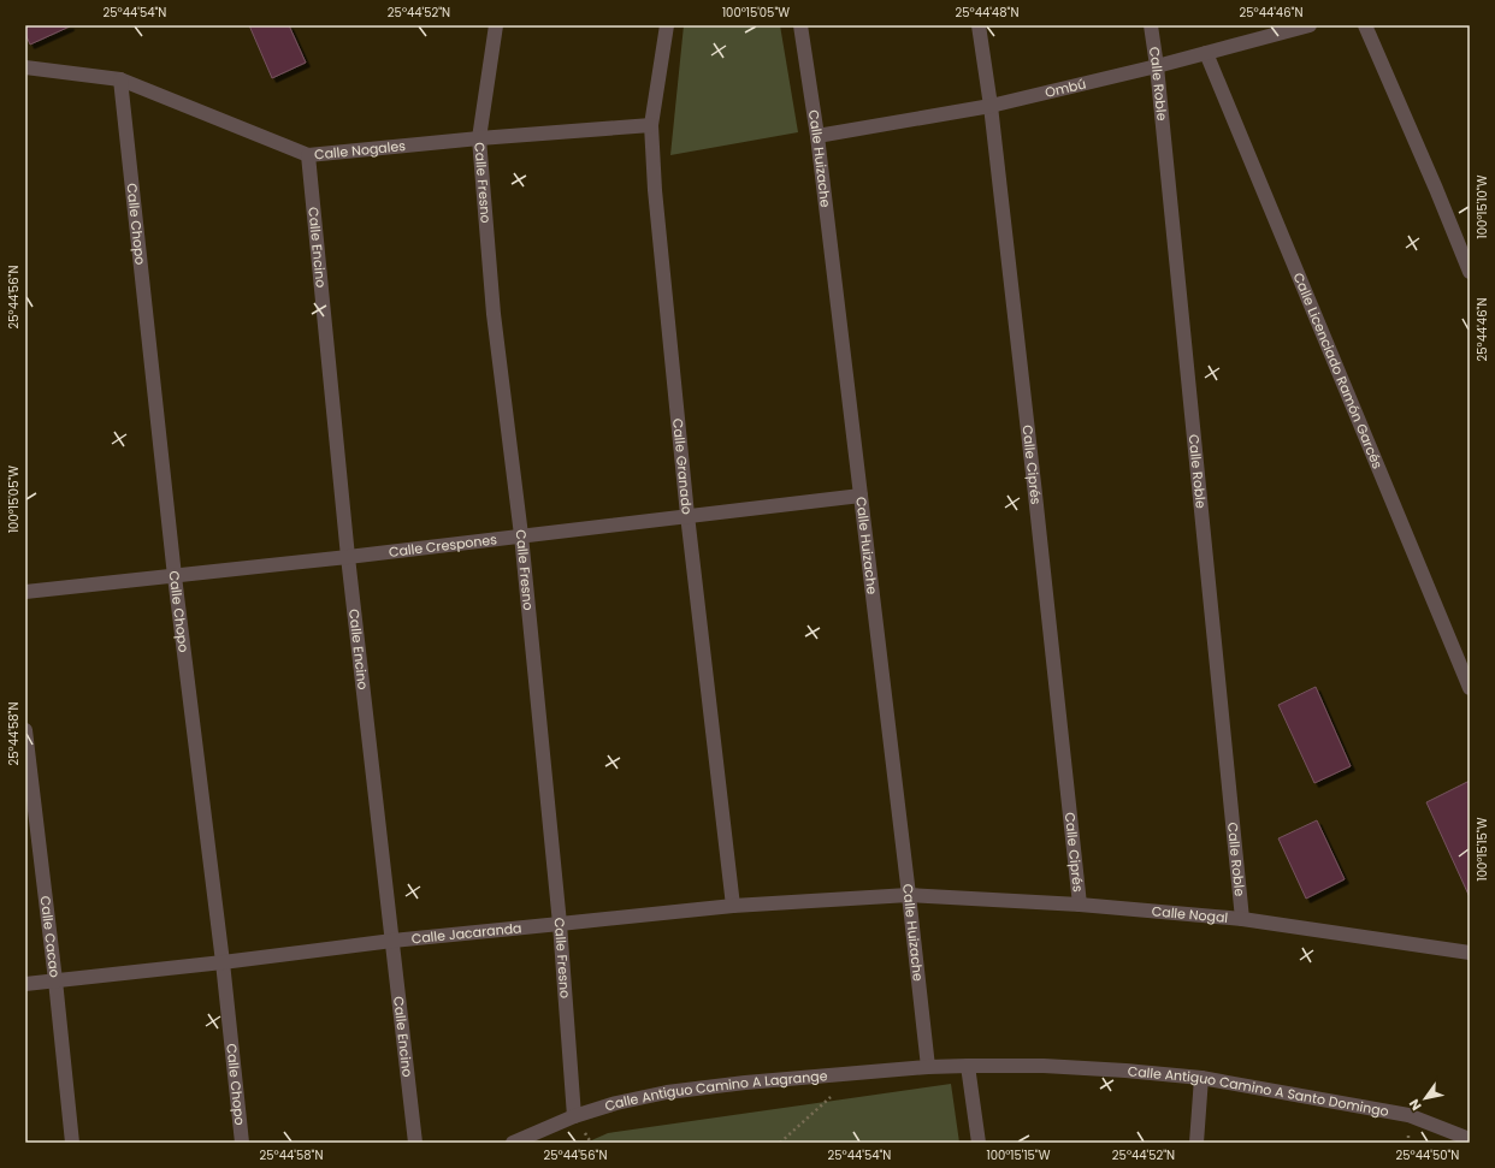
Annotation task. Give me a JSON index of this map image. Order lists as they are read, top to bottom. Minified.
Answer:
{"streets":{"street":["Calle Roble","Ombú","Calle Nogales","Calle Huizache","Calle Fresno","Calle Chopo","Calle Encino","Calle Licenciado Ramón Garcés","Calle Ciprés","Calle Granado","Calle Crespones","Calle Nogal","Calle Jacaranda","Calle Cacao","Calle Antiguo Camino A Lagrange","Calle Antiguo Camino A Santo Domingo"]},"crossings":[["Calle Roble","Ombú"],["Calle Roble","Calle Nogal"],["Ombú","Calle Huizache"],["Ombú","Calle Licenciado Ramón Garcés"],["Ombú","Calle Ciprés"],["Calle Nogales","Calle Fresno"],["Calle Nogales","Calle Chopo"],["Calle Nogales","Calle Encino"],["Calle Nogales","Calle Granado"],["Calle Huizache","Calle Crespones"],["Calle Huizache","Calle Nogal"],["Calle Huizache","Calle Jacaranda"],["Calle Huizache","Calle Antiguo Camino A Lagrange"],["Calle Huizache","Calle Antiguo Camino A Santo Domingo"],["Calle Fresno","Calle Crespones"],["Calle Fresno","Calle Jacaranda"],["Calle Fresno","Calle Antiguo Camino A Lagrange"],["Calle Chopo","Calle Crespones"],["Calle Chopo","Calle Jacaranda"],["Calle Encino","Calle Crespones"],["Calle Encino","Calle Jacaranda"],["Calle Ciprés","Calle Nogal"],["Calle Granado","Calle Crespones"],["Calle Granado","Calle Jacaranda"],["Calle Nogal","Calle Jacaranda"],["Calle Jacaranda","Calle Cacao"],["Calle Antiguo Camino A Lagrange","Calle Antiguo Camino A Santo Domingo"]],"north":"bottom left","coordinates":["25°44'54\"N","25°44'52\"N","100°15'05\"W","25°44'48\"N","25°44'46\"N","100°15'10\"W","25°44'56\"N","25°44'58\"N","100°15'15\"W","25°44'50\"N"]}
